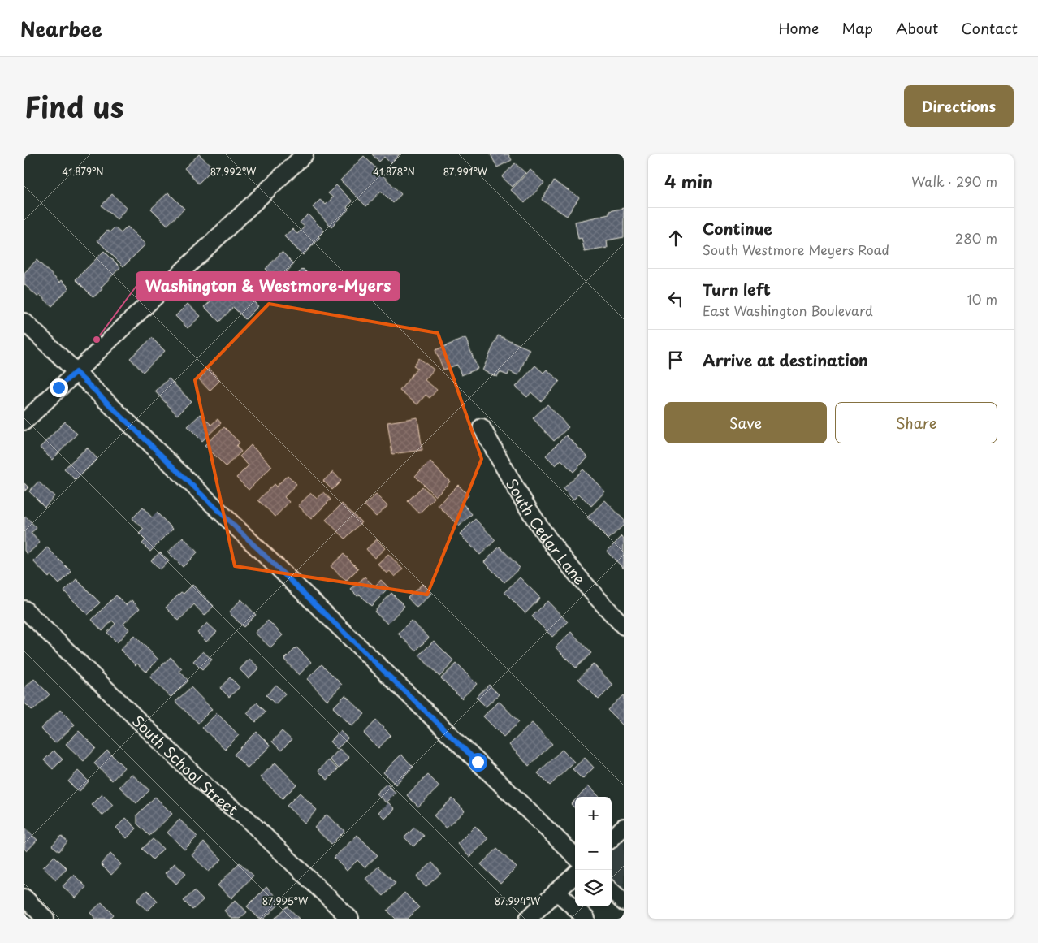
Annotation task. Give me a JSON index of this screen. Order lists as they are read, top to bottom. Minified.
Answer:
{"streets":{"street":["South Cedar Lane","South School Street"]},"places":["Washington & Westmore-Myers"],"page":{"header":"Nearbee","nav":["Home","Map","About","Contact"],"title":"Find us","buttons":["Directions",["Save","Share"]],"heading":["4 min","Walk · 290 m"],"list":[["Continue","South Westmore Meyers Road","280 m"],["Turn left","East Washington Boulevard","10 m"],"Arrive at destination"],"map_buttons":["+","−"]},"coordinates":["41.879°N","87.992°W","41.878°N","87.991°W","87.995°W","87.994°W"]}
